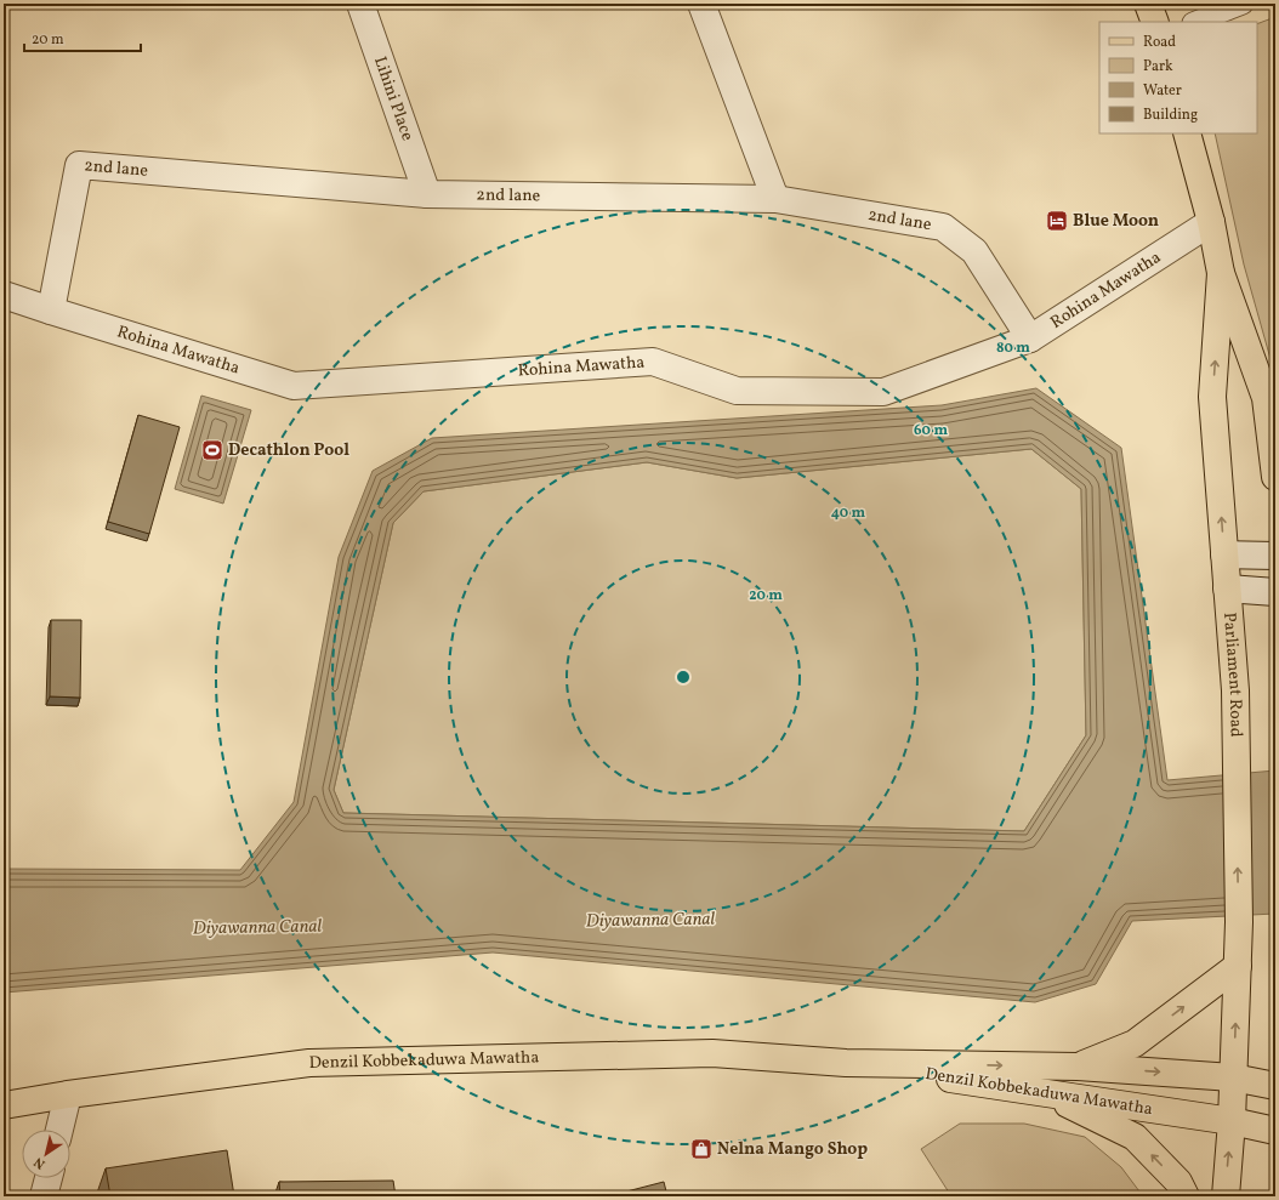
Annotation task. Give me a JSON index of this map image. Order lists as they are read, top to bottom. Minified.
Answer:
{"streets":{"main road":["Parliament Road","Denzil Kobbekaduwa Mawatha"],"street":["Lihini Place","2nd lane","Rohina Mawatha"]},"crossings":[["Lihini Place","2nd lane"],["2nd lane","Rohina Mawatha"],["Rohina Mawatha","Parliament Road"],["Parliament Road","Denzil Kobbekaduwa Mawatha"]],"one_way":["Parliament Road"],"water":["Diyawanna Canal"],"places":{"hotel":["Blue Moon"],"sports":["Decathlon Pool"],"shop":["Nelna Mango Shop"]},"legend":["Road","Park","Water","Building"],"scale_bar":"20 m","north":"bottom left","rings":["80 m","60 m","40 m","20 m"]}
